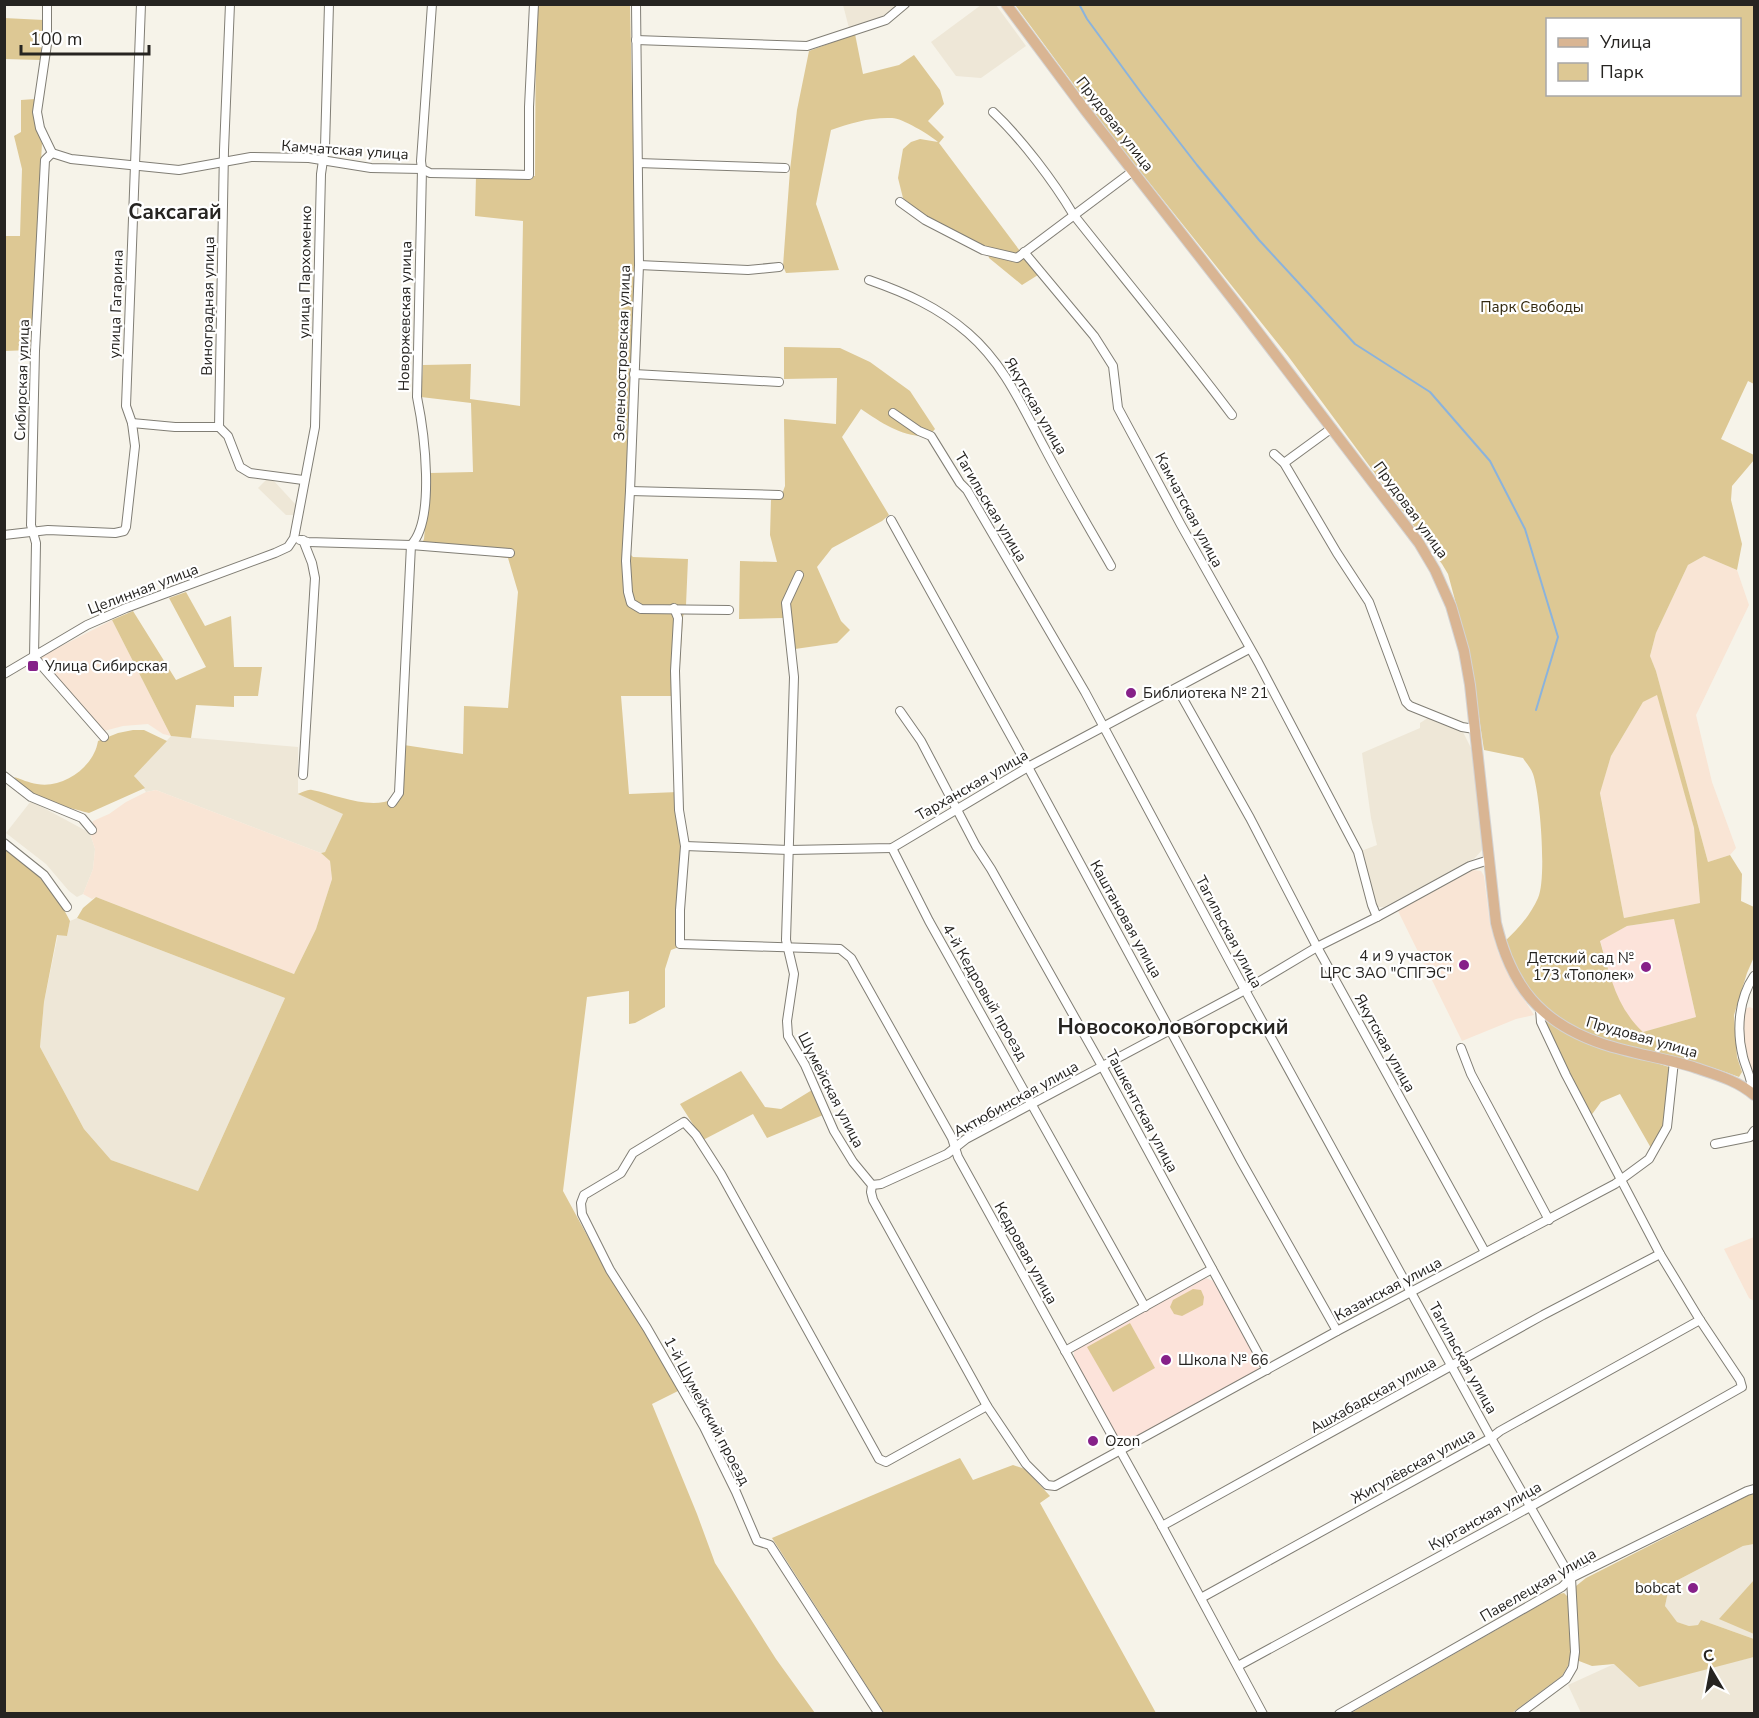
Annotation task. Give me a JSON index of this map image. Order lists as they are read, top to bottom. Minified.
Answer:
{"streets":{"main road":["Прудовая улица"],"street":["Камчатская улица","улица Пархоменко","улица Гагарина","Виноградная улица","Новоржевская улица","Зеленоостровская улица","Сибирская улица","Якутская улица","Тагильская улица","Целинная улица","Тарханская улица","Каштановая улица","4-й Кедровый проезд","Шумейская улица","Актюбинская улица","Ташкентская улица","Кедровая улица","Казанская улица","Ашхабадская улица","1-й Шумейский проезд","Жигулёвская улица","Курганская улица","Павелецкая улица"]},"crossings":[["Прудовая улица","Актюбинская улица"],["Прудовая улица","Казанская улица"],["Камчатская улица","улица Пархоменко"],["Камчатская улица","улица Гагарина"],["Камчатская улица","Виноградная улица"],["Камчатская улица","Новоржевская улица"],["Камчатская улица","Сибирская улица"],["Камчатская улица","Тарханская улица"],["Камчатская улица","Актюбинская улица"],["улица Пархоменко","Целинная улица"],["улица Гагарина","Сибирская улица"],["Сибирская улица","Целинная улица"],["Якутская улица","Тарханская улица"],["Якутская улица","Актюбинская улица"],["Якутская улица","Казанская улица"],["Тагильская улица","Тарханская улица"],["Тагильская улица","Актюбинская улица"],["Тагильская улица","Казанская улица"],["Тагильская улица","Ашхабадская улица"],["Тагильская улица","Жигулёвская улица"],["Тагильская улица","Курганская улица"],["Тагильская улица","Павелецкая улица"],["Тарханская улица","Каштановая улица"],["Тарханская улица","4-й Кедровый проезд"],["Тарханская улица","Ташкентская улица"],["Каштановая улица","Актюбинская улица"],["Каштановая улица","Казанская улица"],["4-й Кедровый проезд","Актюбинская улица"],["Шумейская улица","Актюбинская улица"],["Шумейская улица","Кедровая улица"],["Шумейская улица","Казанская улица"],["Шумейская улица","1-й Шумейский проезд"],["Актюбинская улица","Ташкентская улица"],["Актюбинская улица","Кедровая улица"],["Ташкентская улица","Казанская улица"],["Кедровая улица","Казанская улица"],["Кедровая улица","Ашхабадская улица"],["Кедровая улица","Жигулёвская улица"],["Кедровая улица","Курганская улица"],["Жигулёвская улица","Курганская улица"]],"districts":["Саксагай","Новосоколовогорский"],"parks":["Парк Свободы"],"places":{"transit":["Улица Сибирская"],"other":["Библиотека № 21","4 и 9 участок ЦРС ЗАО \"СПГЭС\"","Детский сад № 173 «Тополек»","Школа № 66","Ozon","bobcat"]},"legend":["Улица","Парк"],"scale_bar":"100 m","north":"top"}
